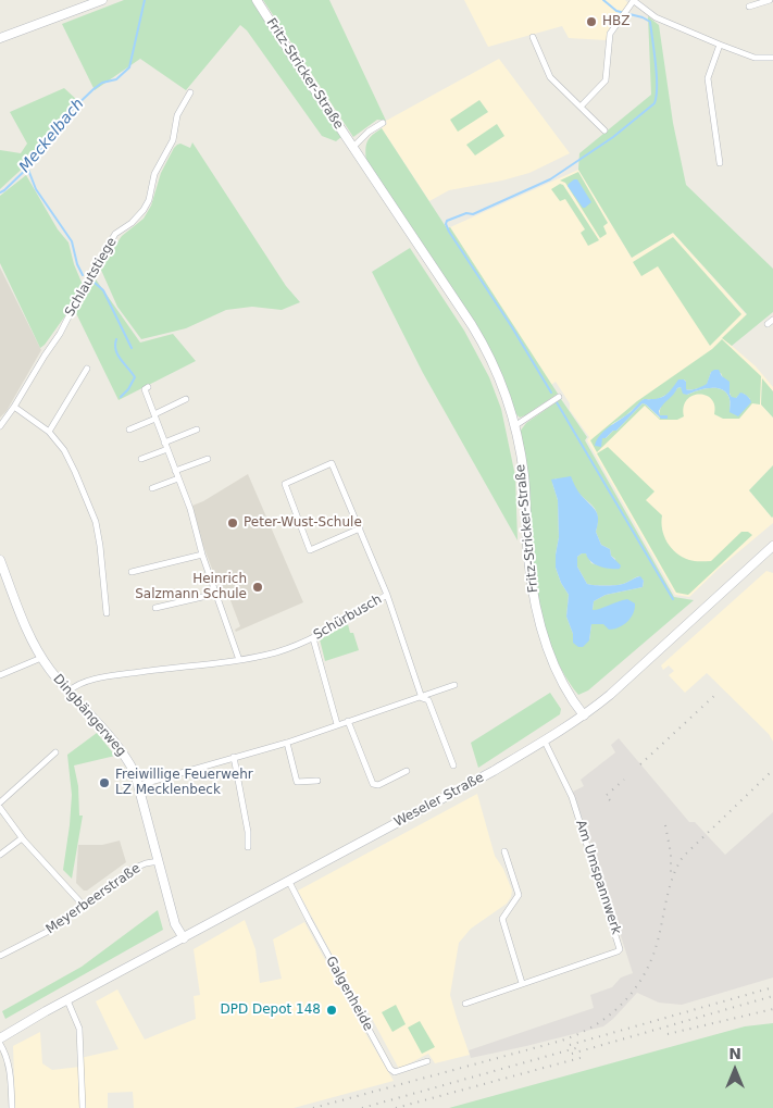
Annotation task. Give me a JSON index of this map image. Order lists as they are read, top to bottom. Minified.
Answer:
{"streets":{"main road":["Fritz-Stricker-Straße","Dingbängerweg","Weseler Straße"],"street":["Schlautstiege","Schürbusch","Am Umspannwerk","Meyerbeerstraße","Galgenheide"]},"crossings":[["Fritz-Stricker-Straße","Weseler Straße"],["Schürbusch","Dingbängerweg"],["Dingbängerweg","Weseler Straße"],["Dingbängerweg","Meyerbeerstraße"],["Weseler Straße","Am Umspannwerk"],["Weseler Straße","Galgenheide"]],"water":["Meckelbach"],"places":["HBZ","Peter-Wust-Schule","Heinrich Salzmann Schule","Freiwillige Feuerwehr LZ Mecklenbeck","DPD Depot 148"],"north":"top"}
